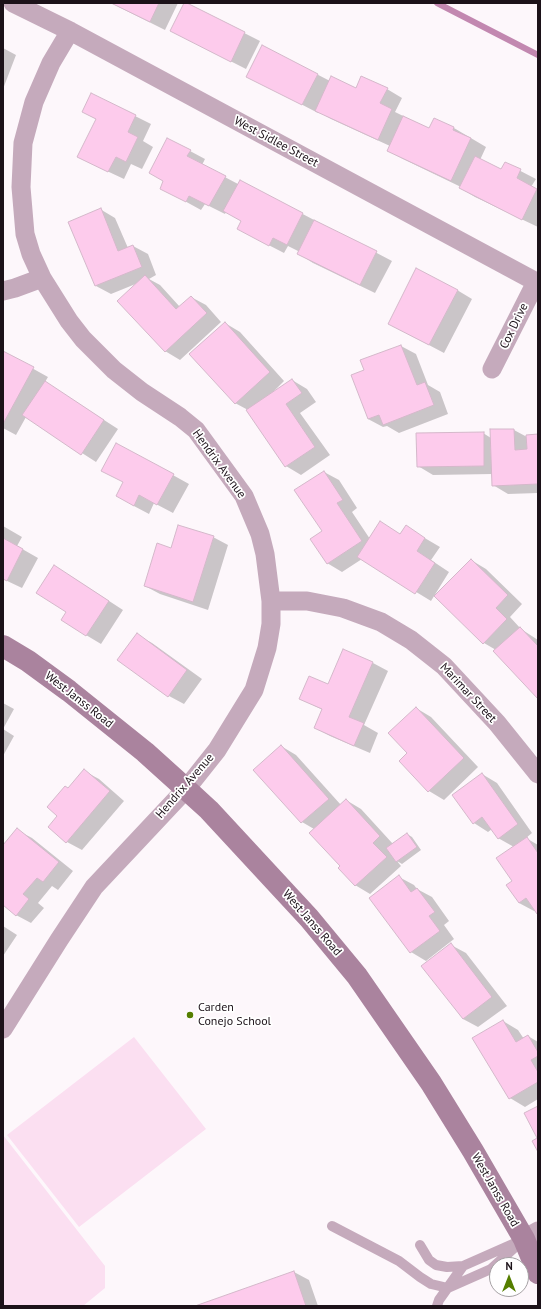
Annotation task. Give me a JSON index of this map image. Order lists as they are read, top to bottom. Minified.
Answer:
{"streets":{"main road":["West Janss Road"],"street":["West Sidlee Street","Cox Drive","Hendrix Avenue","Marimar Street"]},"crossings":[["West Sidlee Street","Cox Drive"],["West Sidlee Street","Hendrix Avenue"],["Hendrix Avenue","Marimar Street"],["Hendrix Avenue","West Janss Road"]],"places":["Carden Conejo School"],"north":"top"}
